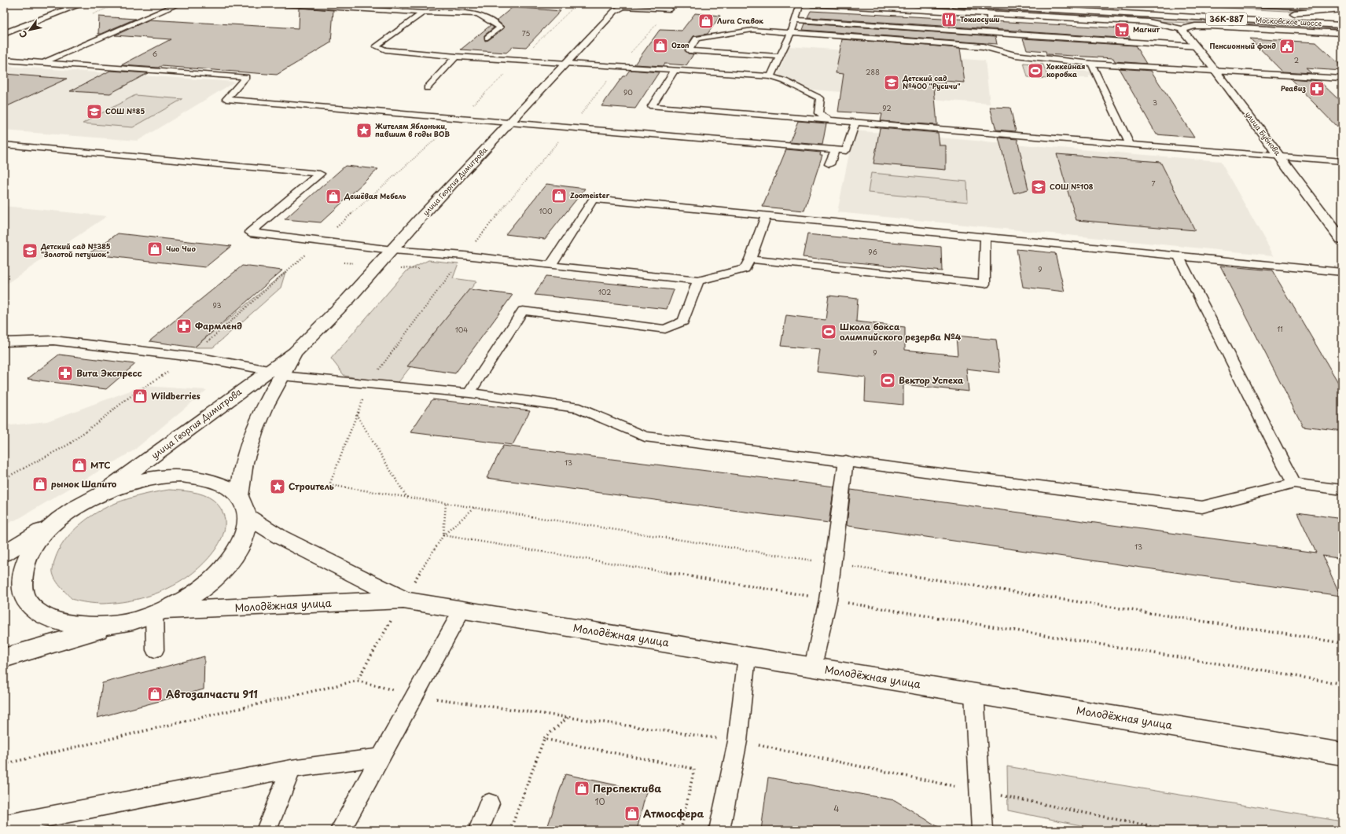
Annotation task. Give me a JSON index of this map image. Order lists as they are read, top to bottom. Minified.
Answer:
{"streets":{"main road":["36К-887","Московское шоссе","улица Бубнова","улица Георгия Димитрова","Молодёжная улица"]},"places":{"restaurant":["Токиосуши"],"shop":["Лига Ставок","Ozon","Zoomeister","Дешёвая Мебель","Чио Чио","Wildberries","МТС","рынок Шапито","Автозапчасти 911","Перспектива","Атмосфера"],"supermarket":["Магнит"],"public building":["Пенсионный фонд"],"sports":["Хоккейная коробка","Школа бокса олимпийского резерва №4","Вектор Успеха"],"school or university":["Детский сад №400 \"Русичи\"","СОШ №85","СОШ №108","Детский сад №385 \"Золотой петушок\""],"pharmacy":["Реавиз","Фармленд","Вита Экспресс"],"place":["Жителям Яблоньки, павшим в годы ВОВ","Строитель"]},"house_numbers":["75","6","2","288","90","3","92","7","100","96","9","102","93","11","104","9","13","13","10","4"],"north":"bottom left"}
